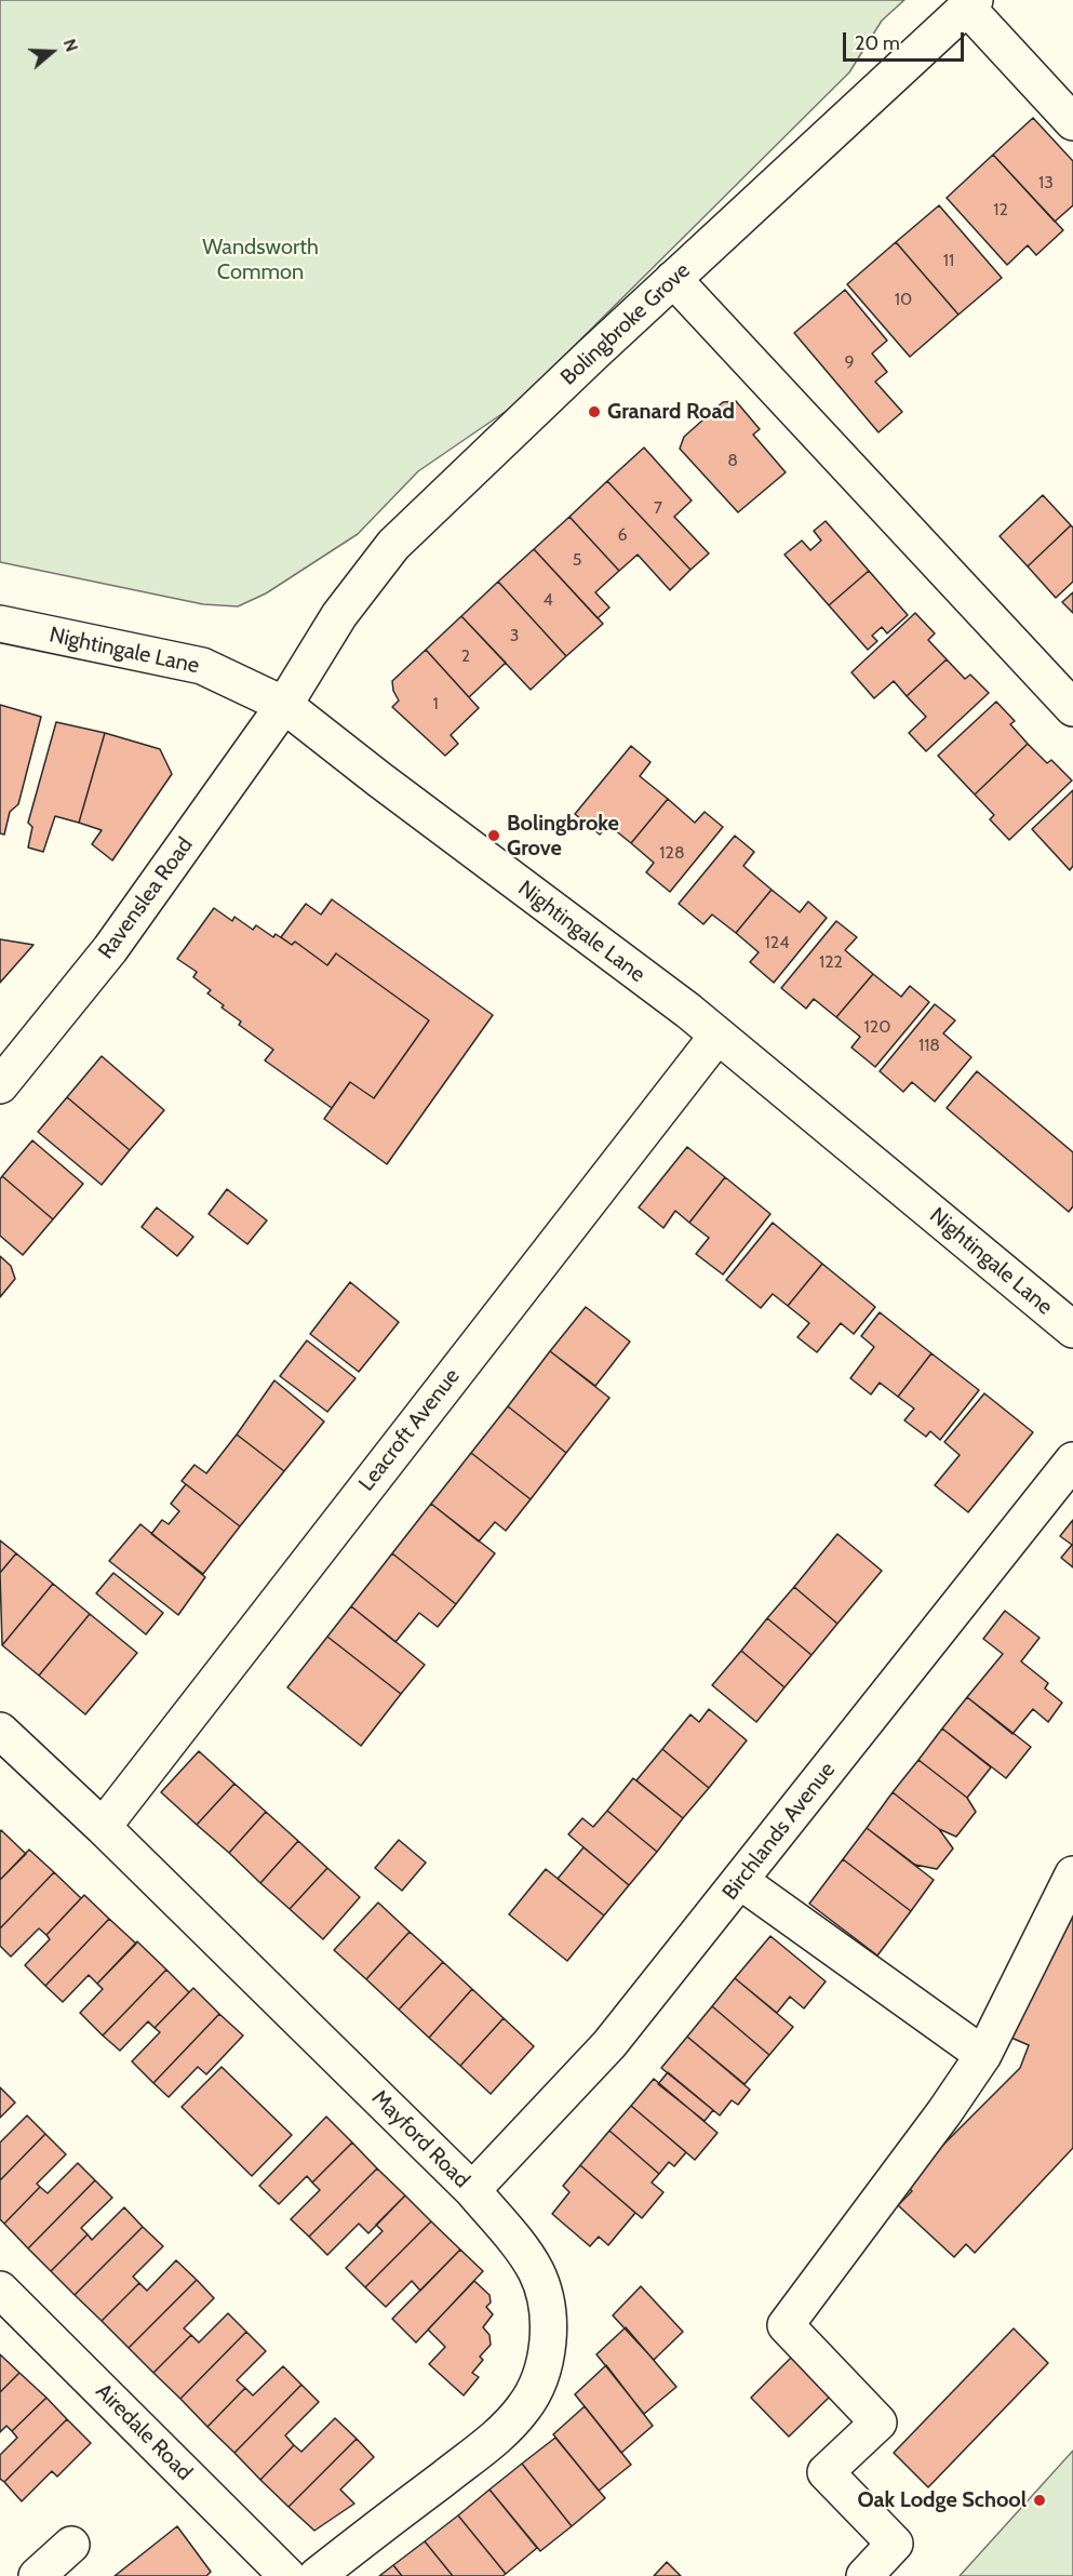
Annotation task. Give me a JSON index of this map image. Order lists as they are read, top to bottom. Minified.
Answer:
{"streets":{"street":["Bolingbroke Grove","Nightingale Lane","Ravenslea Road","Leacroft Avenue","Birchlands Avenue","Mayford Road","Airedale Road"]},"crossings":[["Bolingbroke Grove","Nightingale Lane"],["Bolingbroke Grove","Ravenslea Road"],["Nightingale Lane","Ravenslea Road"],["Nightingale Lane","Leacroft Avenue"],["Leacroft Avenue","Mayford Road"],["Birchlands Avenue","Mayford Road"]],"parks":["Wandsworth Common"],"places":["Granard Road","Bolingbroke Grove","Oak Lodge School"],"house_numbers":["13","12","11","10","9","8","7","6","5","4","3","2","1","128","124","122","120","118"],"scale_bar":"20 m","north":"right"}
